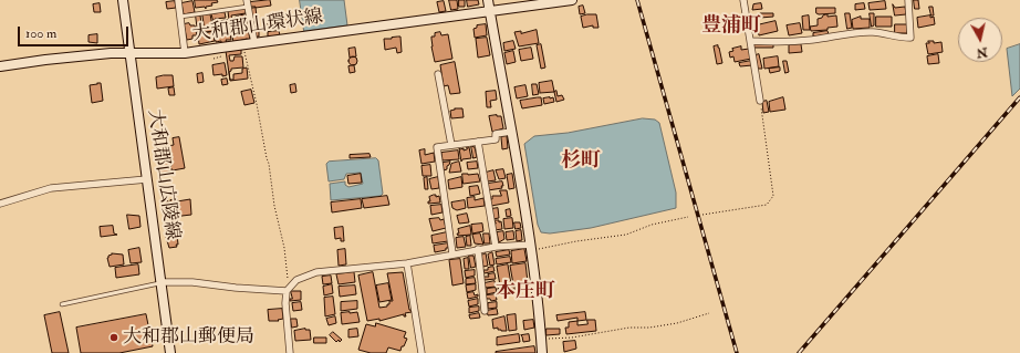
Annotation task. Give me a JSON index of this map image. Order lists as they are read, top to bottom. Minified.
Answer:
{"streets":{"main road":["大和郡山環状線","大和郡山広陵線"]},"crossings":[["大和郡山環状線","大和郡山広陵線"]],"districts":["豊浦町","杉町","本庄町"],"places":["大和郡山郵便局"],"scale_bar":"100 m","north":"bottom"}
